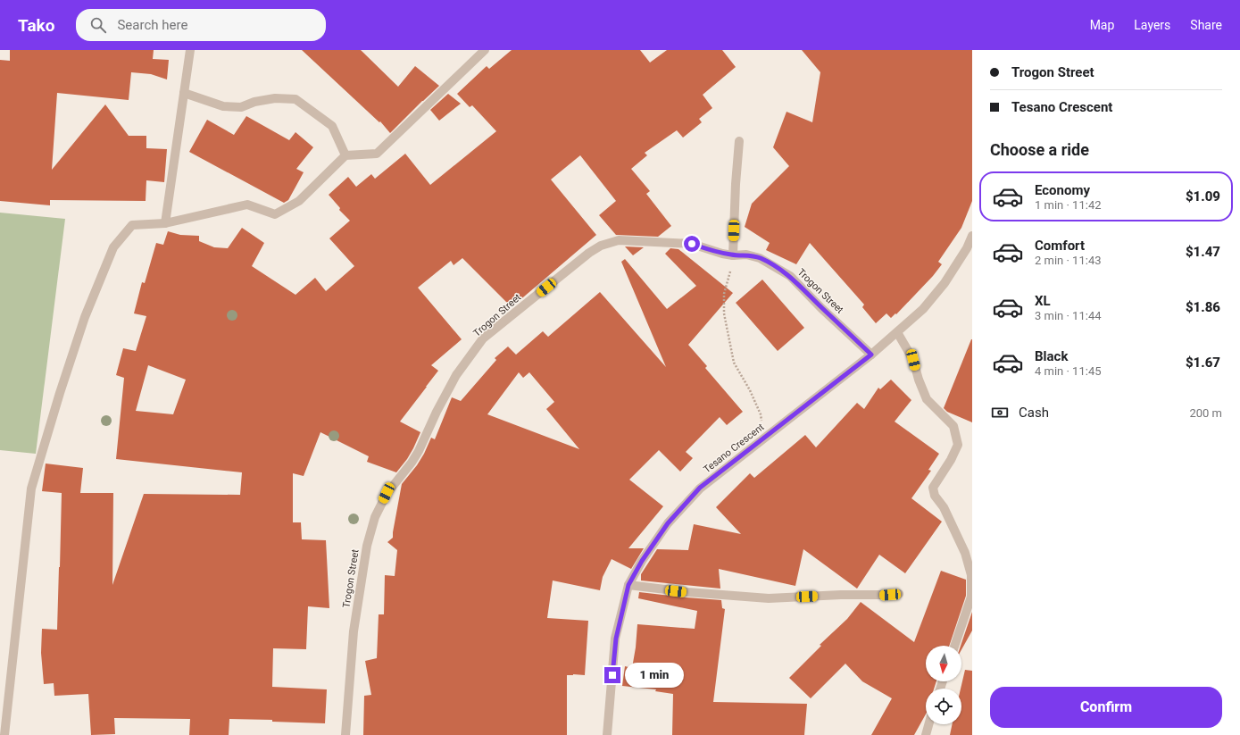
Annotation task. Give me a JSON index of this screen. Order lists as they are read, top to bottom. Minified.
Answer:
{"streets":{"street":["Trogon Street","Tesano Crescent"]},"crossings":[["Trogon Street","Tesano Crescent"]],"north":"bottom","page":{"header":"Tako","search":"Search here","nav":["Map","Layers","Share"],"banner":["Trogon Street","Tesano Crescent"],"heading":"Choose a ride","list":[{"name":"Economy","note":"1 min · 11:42","value":"$1.09"},{"name":"Comfort","note":"2 min · 11:43","value":"$1.47"},{"name":"XL","note":"3 min · 11:44","value":"$1.86"},{"name":"Black","note":"4 min · 11:45","value":"$1.67"}],"pay":["Cash","200 m"],"bubble":"1 min","buttons":"Confirm"}}
